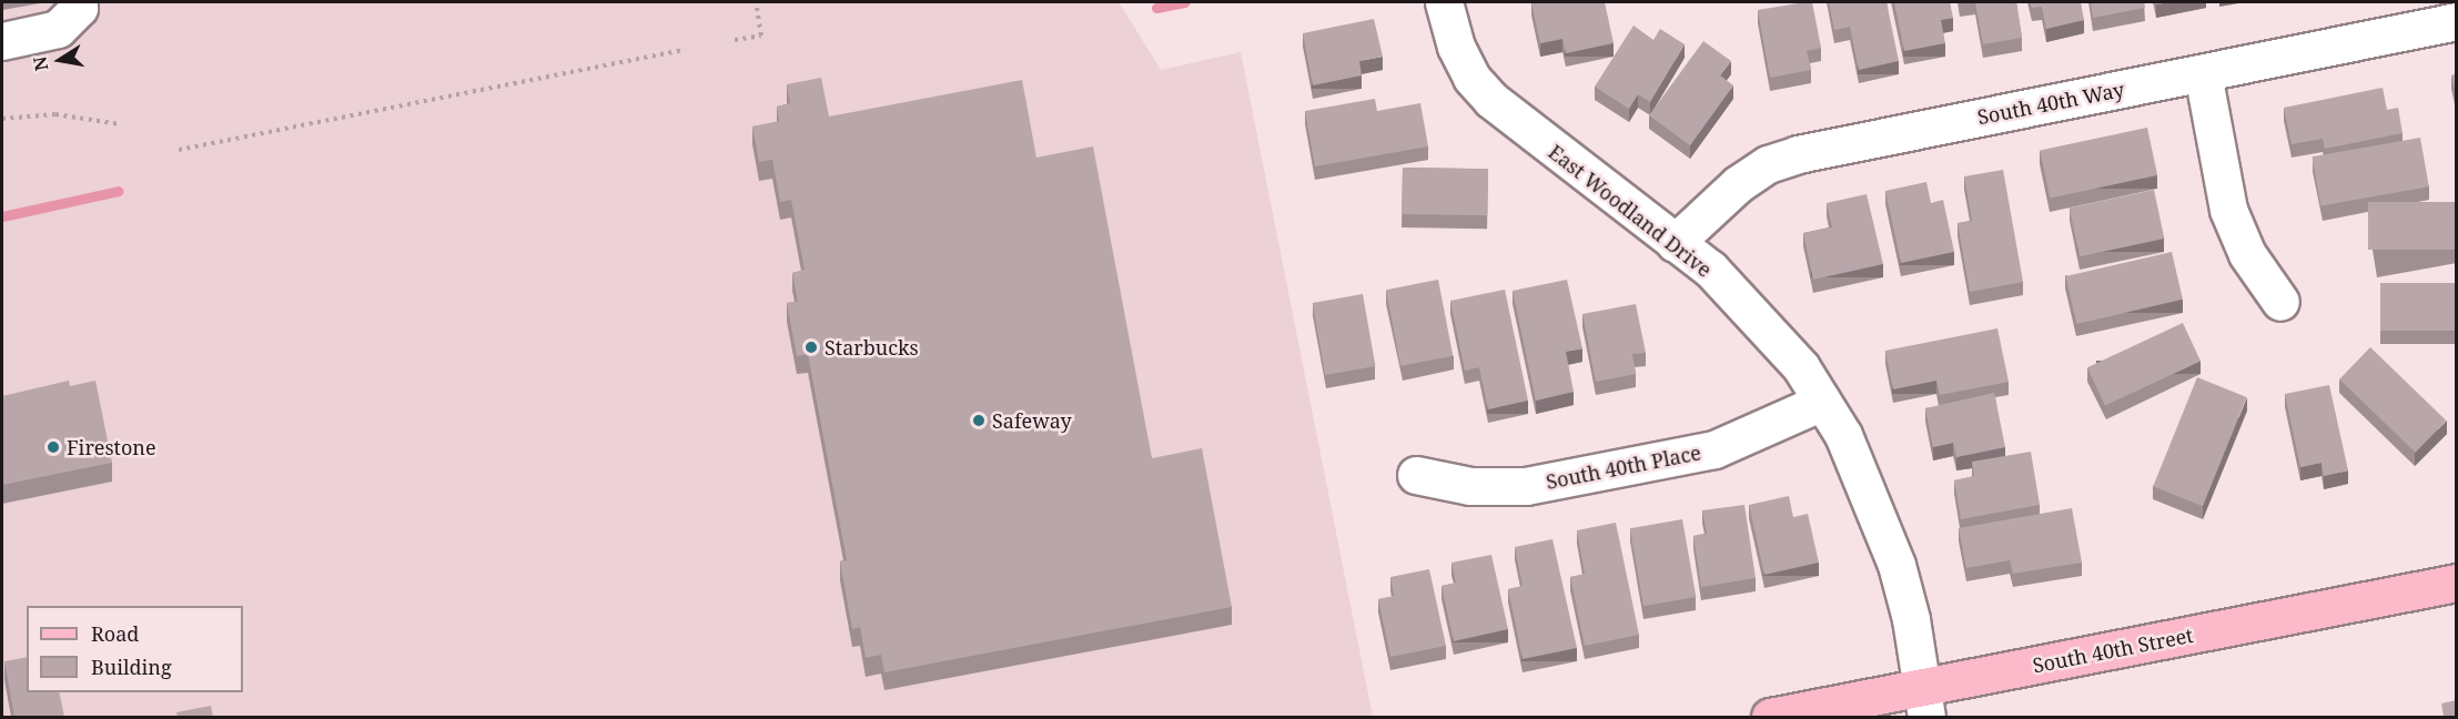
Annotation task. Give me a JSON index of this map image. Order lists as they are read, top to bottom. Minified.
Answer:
{"streets":{"main road":["South 40th Street"],"street":["South 40th Way","East Woodland Drive","South 40th Place"]},"crossings":[["South 40th Way","East Woodland Drive"],["East Woodland Drive","South 40th Place"],["East Woodland Drive","South 40th Street"]],"places":["Starbucks","Safeway","Firestone"],"legend":["Road","Building"],"north":"left"}
